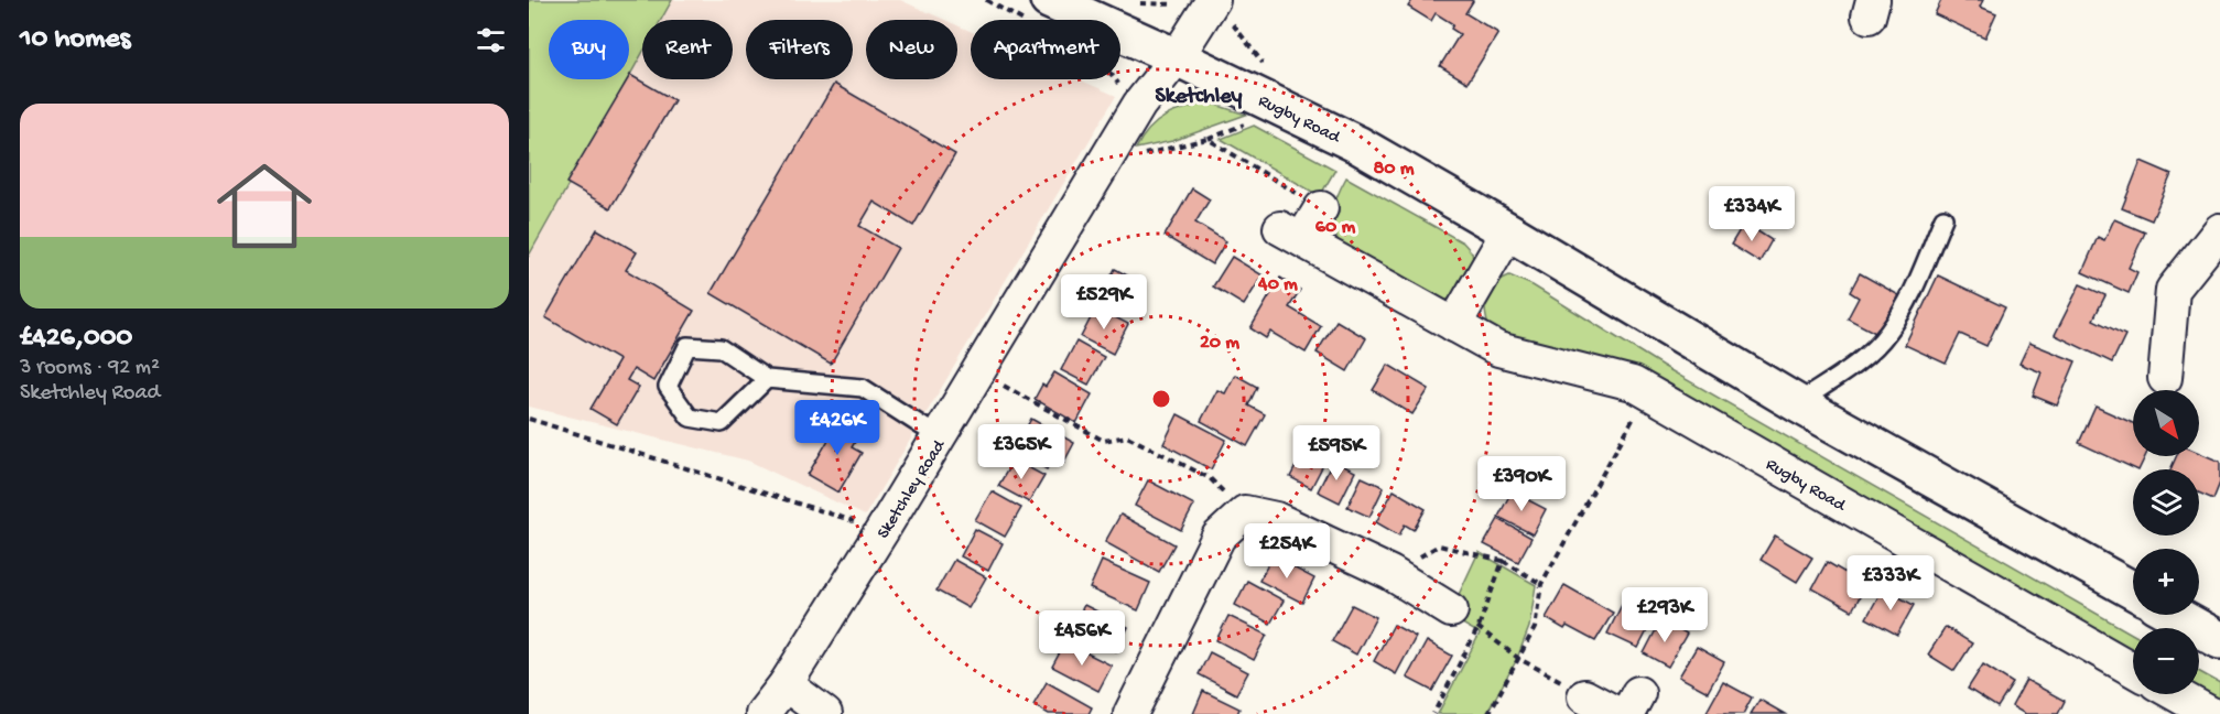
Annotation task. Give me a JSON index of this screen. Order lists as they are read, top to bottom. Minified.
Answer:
{"streets":{"main road":["Rugby Road"],"street":["Sketchley Road"]},"crossings":[["Rugby Road","Sketchley Road"]],"districts":["Sketchley"],"north":"bottom right","page":{"heading":"10 homes","chip":["Buy","Rent","Filters","New","Apartment"],"list":[{"name":"£426,000","note":"3 rooms · 92 m² · Sketchley Road"}],"price":["£334K","£529K","£426K","£365K","£595K","£390K","£254K","£333K","£293K","£456K"],"map_buttons":["+","−"]},"rings":["80 m","60 m","40 m","20 m"]}
